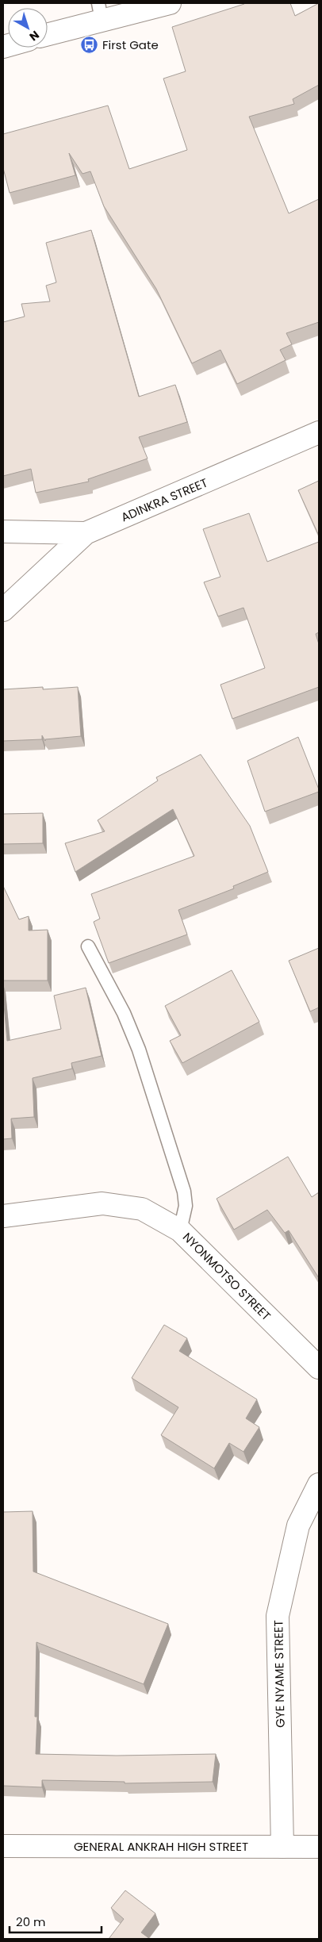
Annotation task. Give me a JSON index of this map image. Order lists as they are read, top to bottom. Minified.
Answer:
{"streets":{"street":["ADINKRA STREET","NYONMOTSO STREET","GYE NYAME STREET","GENERAL ANKRAH HIGH STREET"]},"crossings":[["GYE NYAME STREET","GENERAL ANKRAH HIGH STREET"]],"places":{"bus stop":["First Gate"]},"scale_bar":"20 m","north":"bottom right"}
